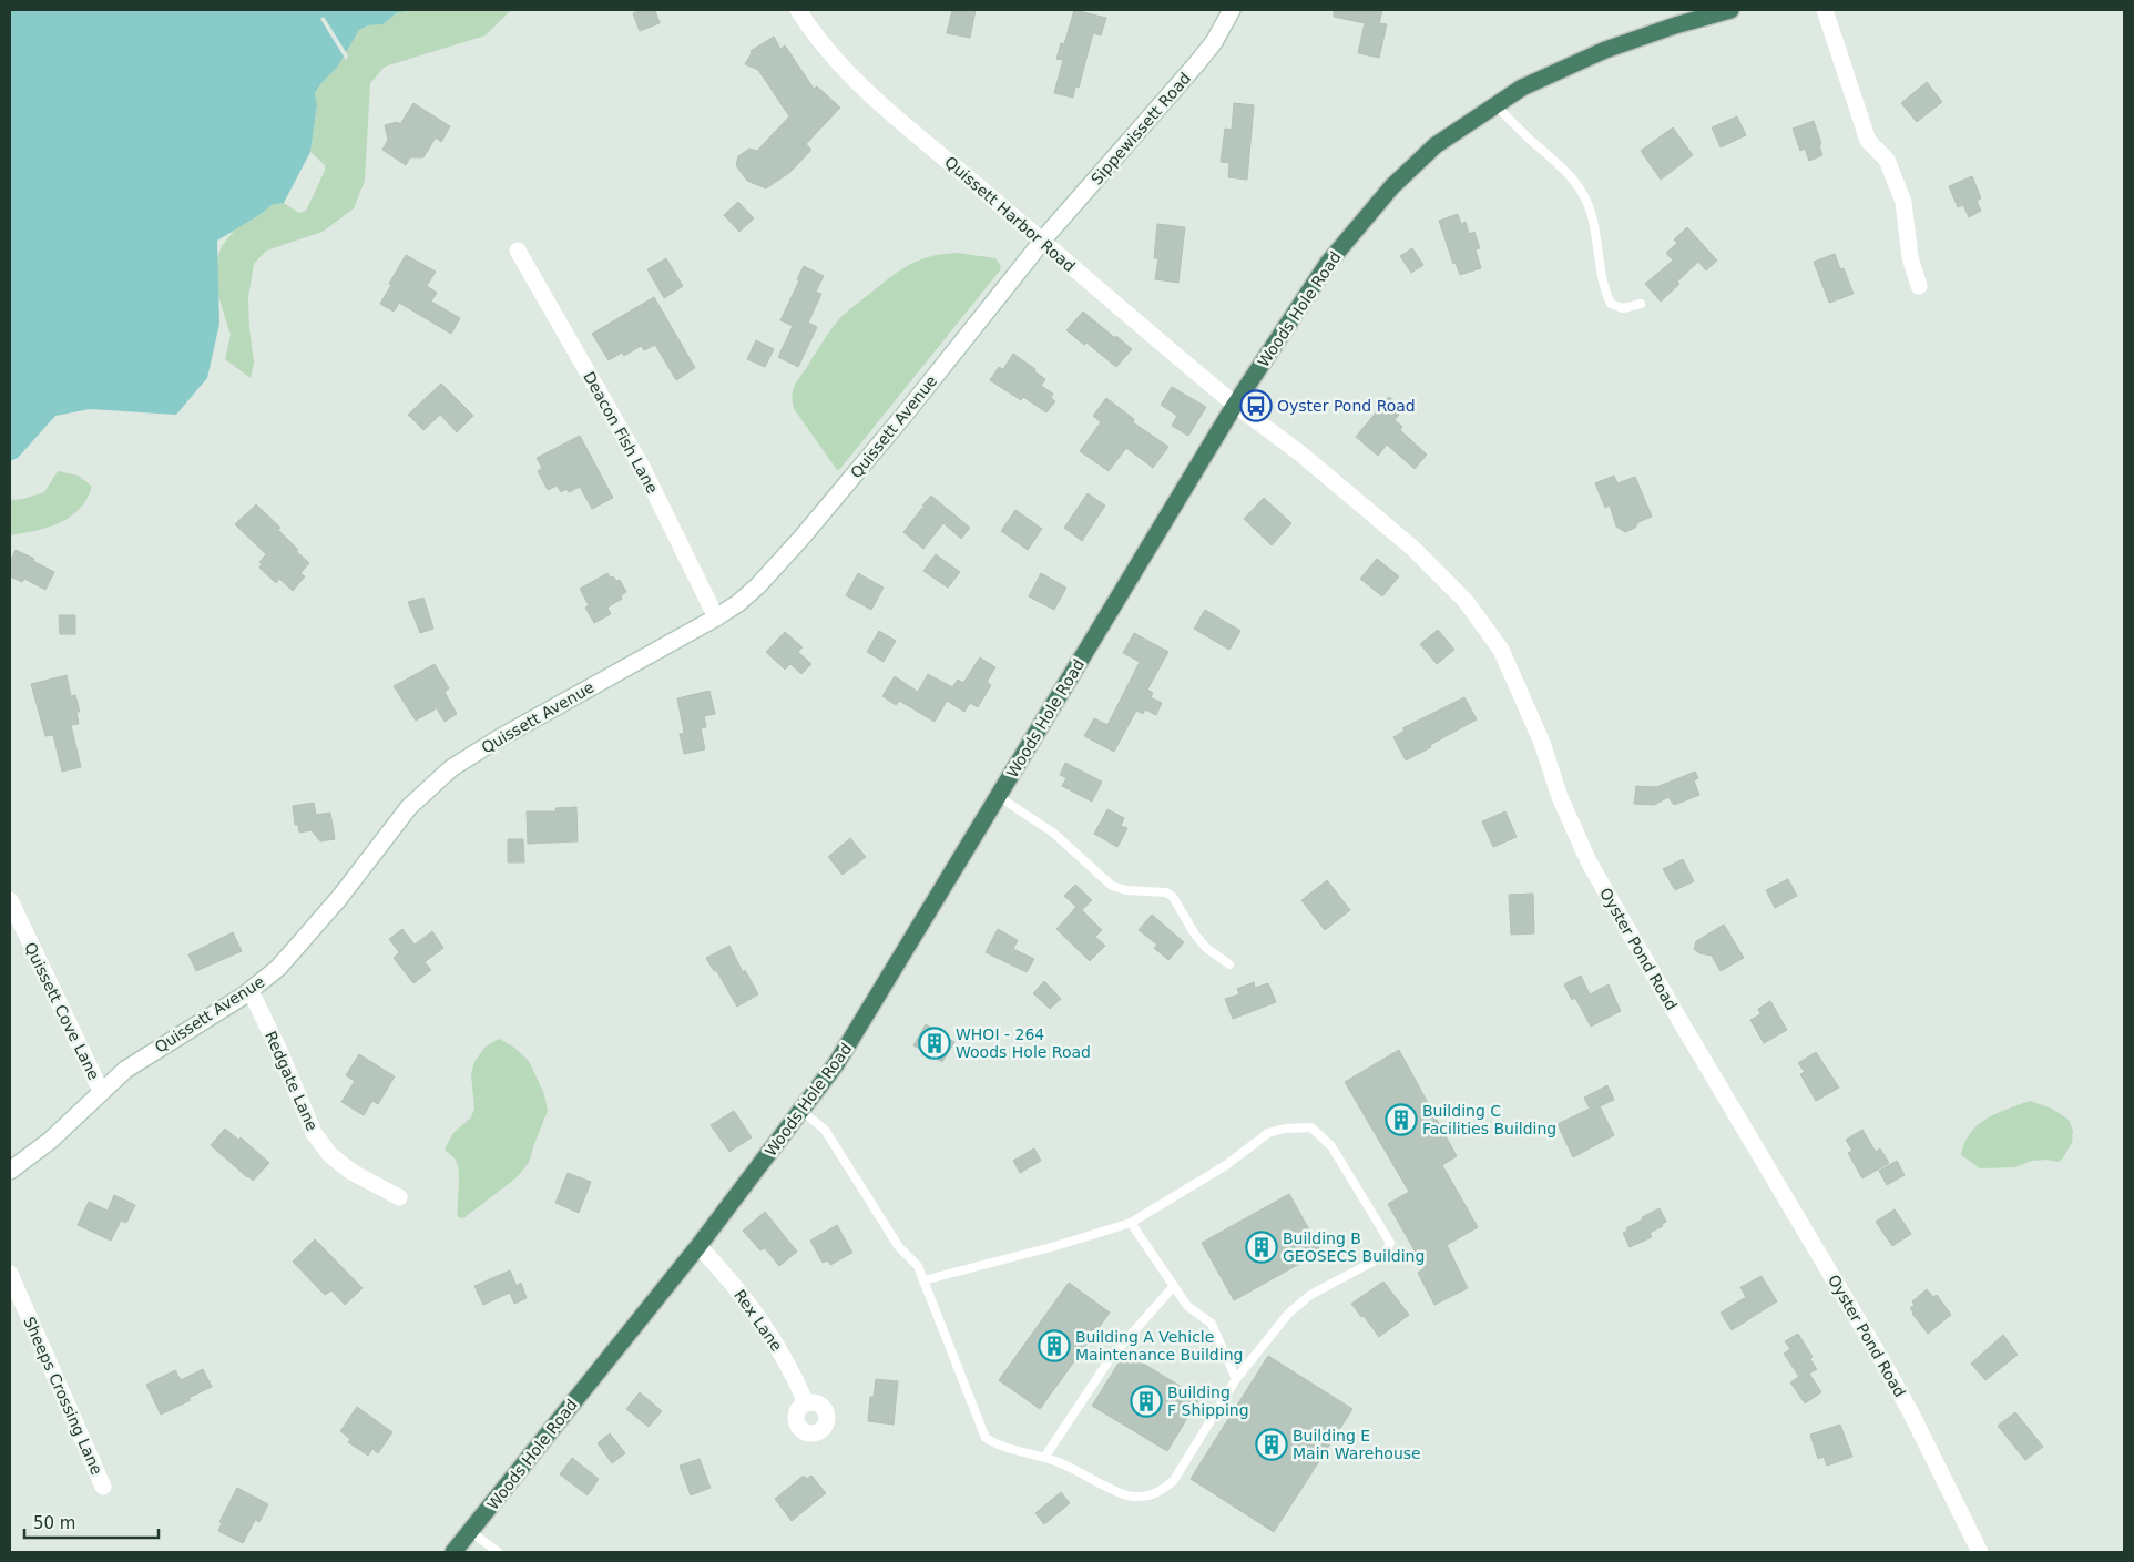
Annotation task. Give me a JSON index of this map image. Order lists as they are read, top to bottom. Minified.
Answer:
{"streets":{"highway":["Woods Hole Road"],"street":["Sippewissett Road","Quissett Harbor Road","Quissett Avenue","Deacon Fish Lane","Oyster Pond Road","Quissett Cove Lane","Redgate Lane","Rex Lane","Sheeps Crossing Lane"]},"crossings":[["Sippewissett Road","Quissett Harbor Road"],["Sippewissett Road","Quissett Avenue"],["Quissett Harbor Road","Woods Hole Road"],["Quissett Harbor Road","Quissett Avenue"],["Quissett Harbor Road","Oyster Pond Road"],["Woods Hole Road","Oyster Pond Road"],["Woods Hole Road","Rex Lane"],["Quissett Avenue","Deacon Fish Lane"],["Quissett Avenue","Quissett Cove Lane"],["Quissett Avenue","Redgate Lane"]],"places":{"bus stop":["Oyster Pond Road"],"building":["WHOI - 264 Woods Hole Road","Building C Facilities Building","Building B GEOSECS Building","Building A Vehicle Maintenance Building","Building F Shipping","Building E Main Warehouse"]},"scale_bar":"50 m"}
